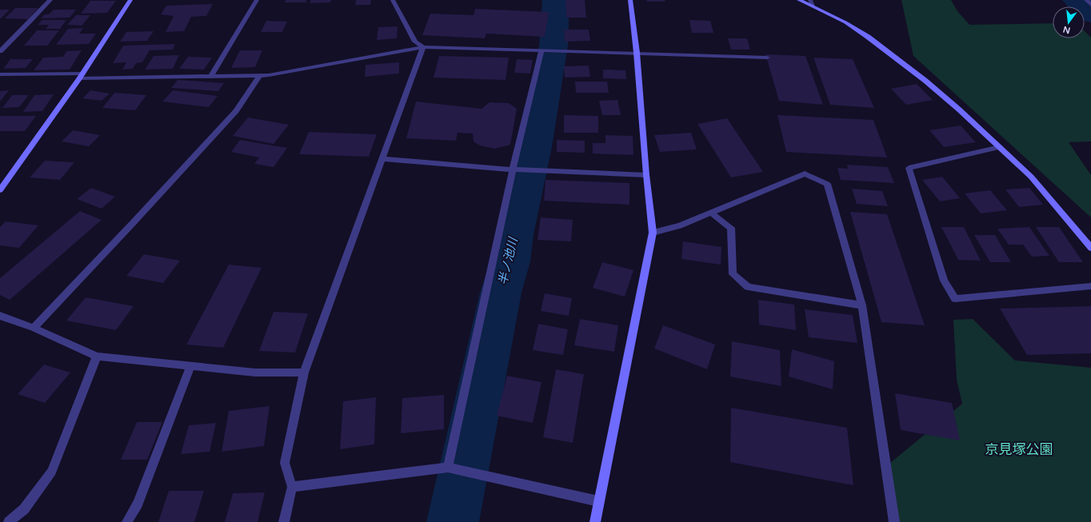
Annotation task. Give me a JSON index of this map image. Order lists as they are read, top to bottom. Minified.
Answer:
{"water":["半ノ池川"],"parks":["京見塚公園"],"north":"bottom"}
